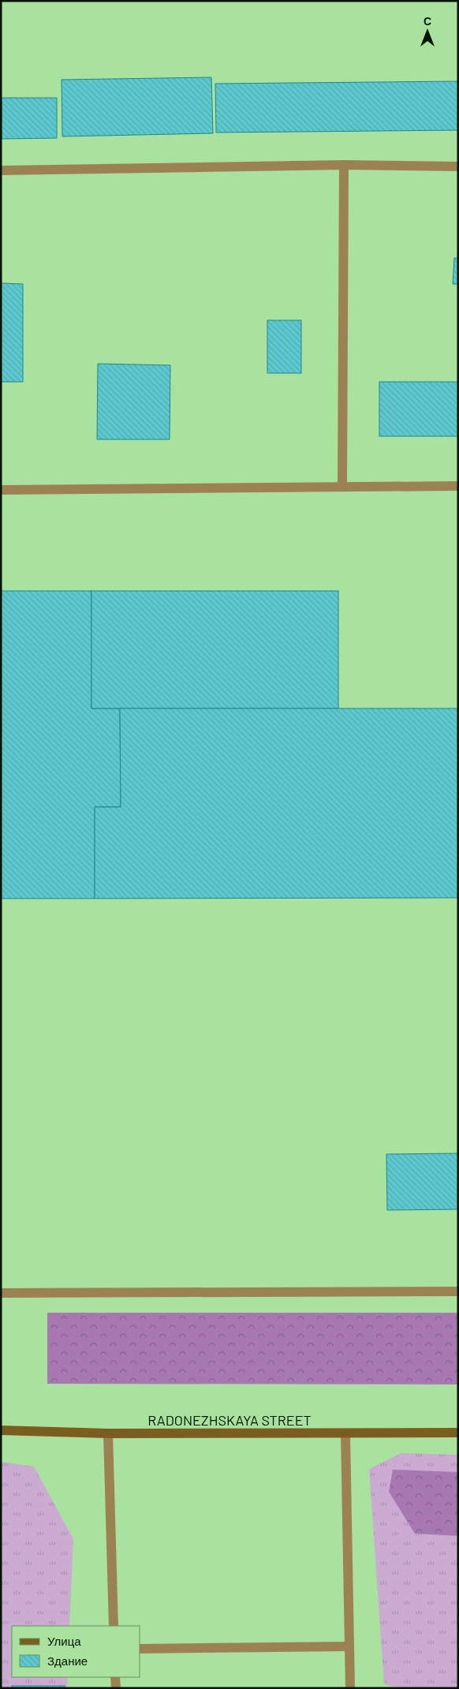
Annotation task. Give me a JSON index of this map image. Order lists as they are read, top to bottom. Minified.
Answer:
{"streets":{"street":["RADONEZHSKAYA STREET"]},"legend":["Улица","Здание"],"north":"top"}
